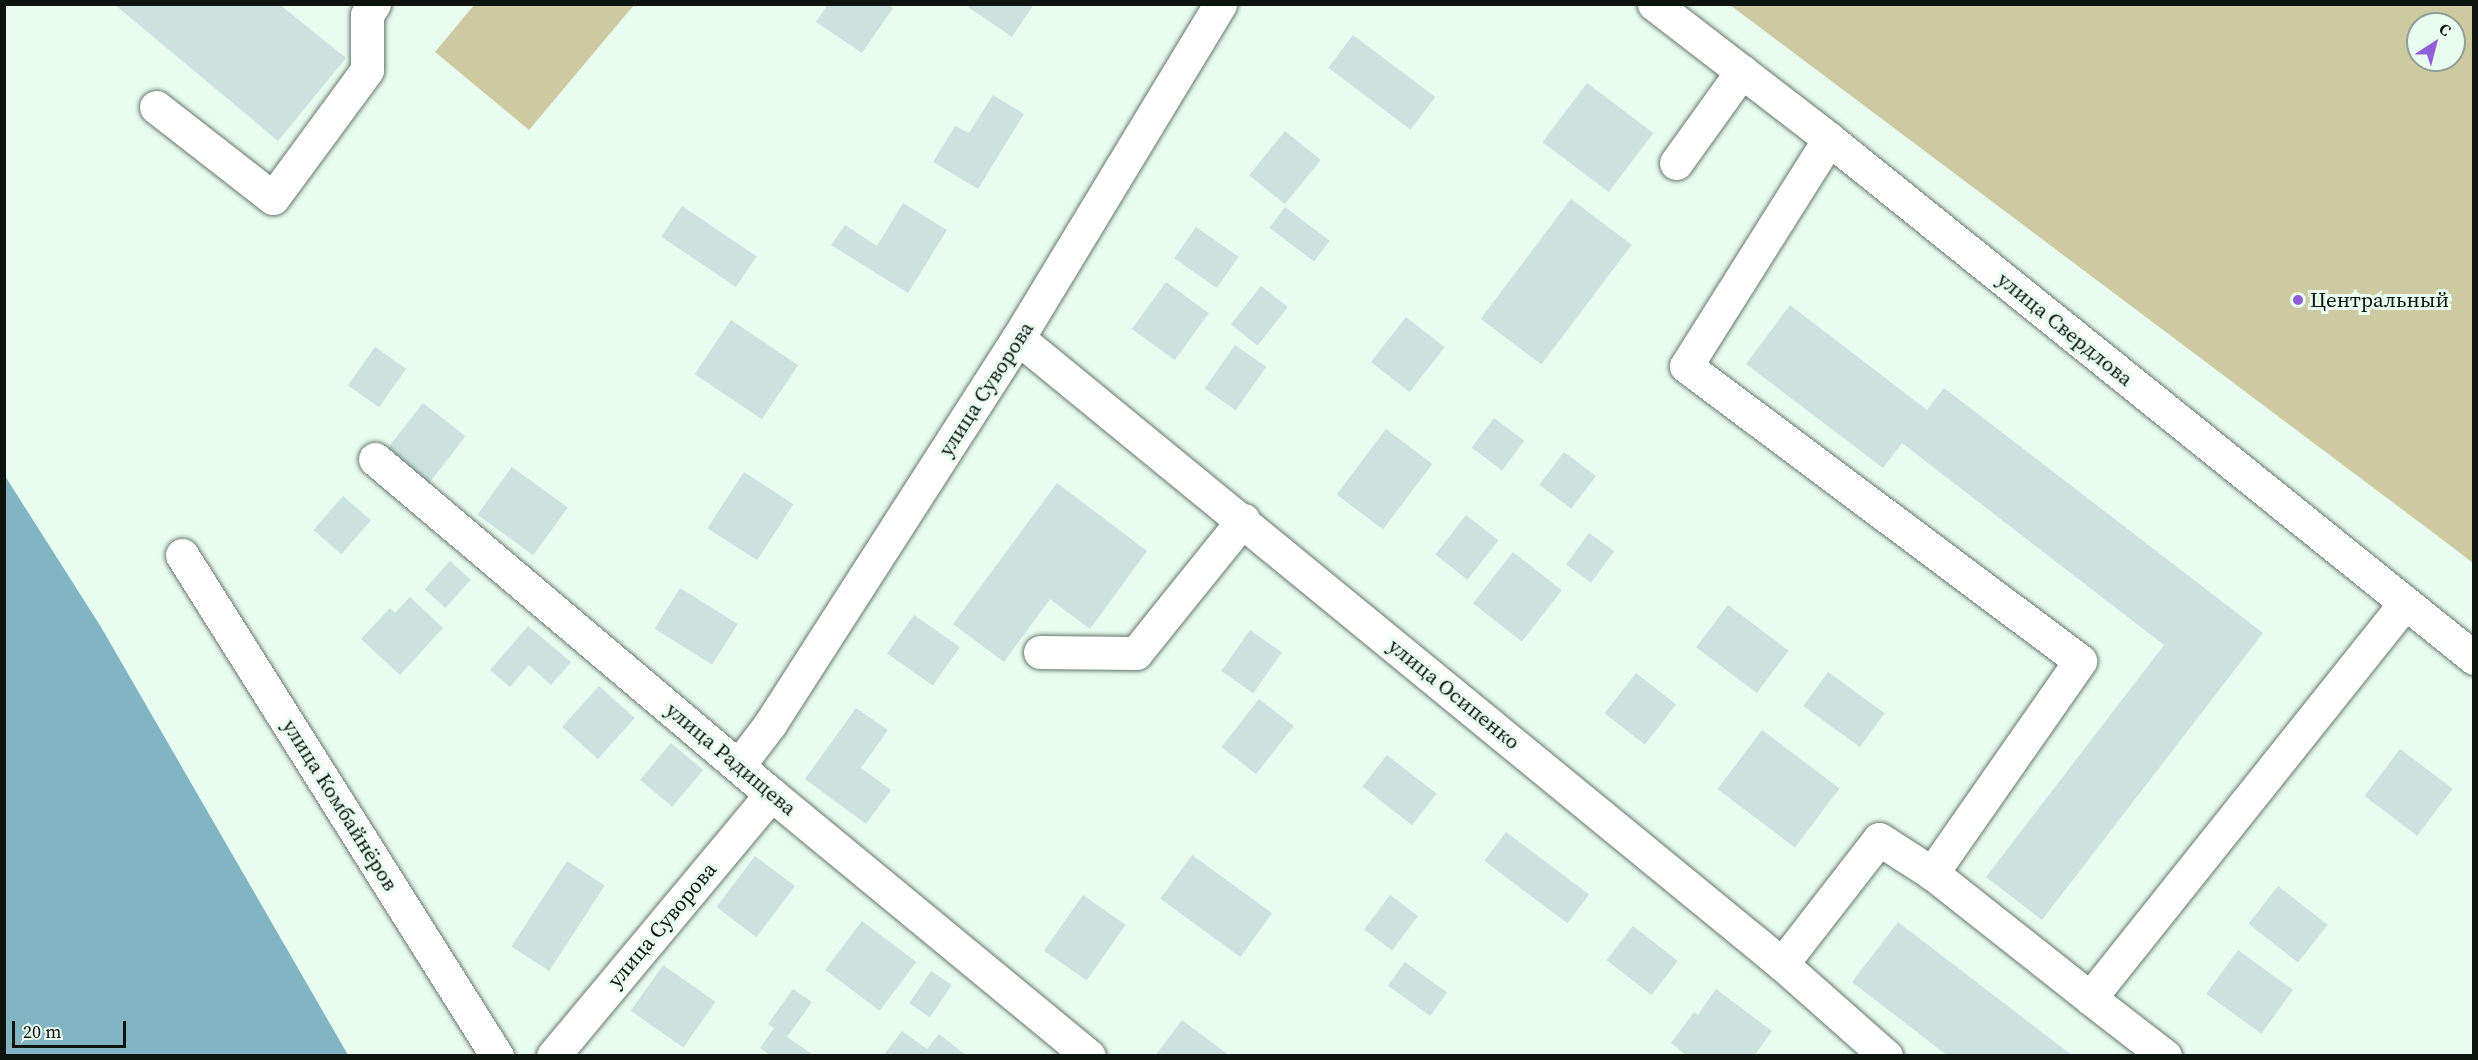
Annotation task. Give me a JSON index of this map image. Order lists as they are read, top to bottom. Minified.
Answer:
{"streets":{"street":["улица Свердлова","улица Суворова","улица Осипенко","улица Радищева","улица Комбайнёров"]},"crossings":[["улица Суворова","улица Осипенко"],["улица Суворова","улица Радищева"]],"places":["Центральный"],"scale_bar":"20 m","north":"top right"}
